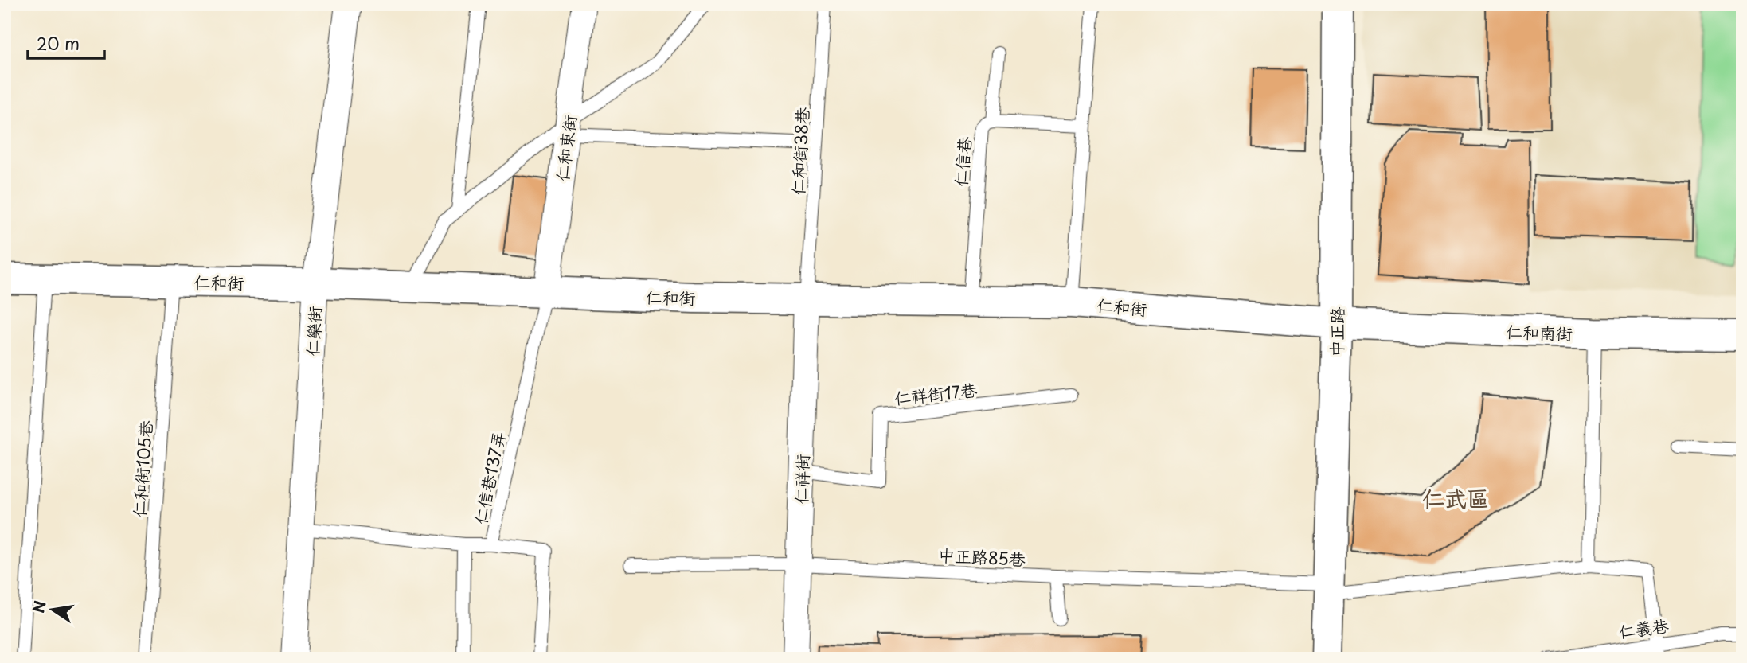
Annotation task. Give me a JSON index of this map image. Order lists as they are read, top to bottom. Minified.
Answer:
{"streets":{"street":["仁和東街","仁和街","仁樂街","中正路","仁和南街","仁祥街"],"lane":["仁和街38巷","仁信巷","仁祥街17巷","仁和街105巷","仁信巷137弄","中正路85巷","仁義巷"]},"crossings":[["仁和東街","仁和街"],["仁和東街","仁信巷137弄"],["仁和街38巷","仁和街"],["仁和街38巷","仁祥街"],["仁信巷","仁和街"],["仁和街","仁樂街"],["仁和街","中正路"],["仁和街","仁和南街"],["仁和街","仁和街105巷"],["仁和街","仁信巷137弄"],["仁和街","仁祥街"],["中正路","仁和南街"],["中正路","中正路85巷"],["仁祥街17巷","仁祥街"],["仁祥街","中正路85巷"],["中正路85巷","仁義巷"]],"districts":["仁武區"],"scale_bar":"20 m","north":"left"}
